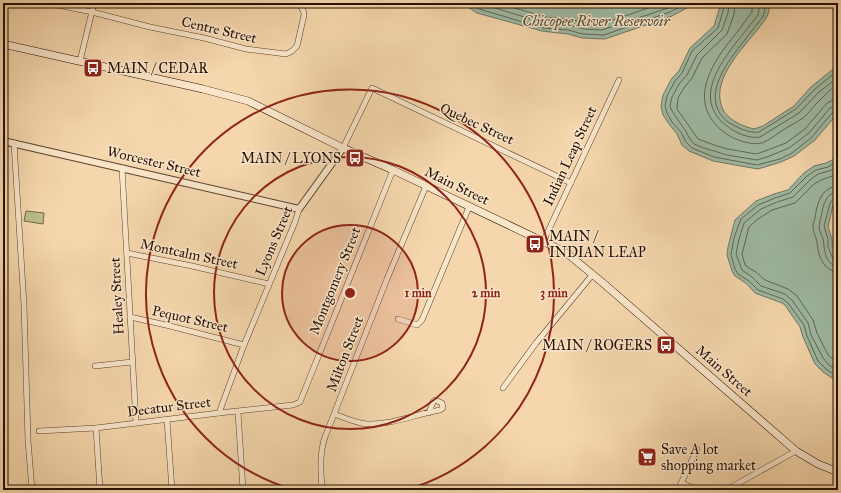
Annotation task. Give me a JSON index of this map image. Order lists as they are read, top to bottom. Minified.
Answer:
{"streets":{"main road":["Main Street"],"street":["Centre Street","Quebec Street","Indian Leap Street","Worcester Street","Lyons Street","Montcalm Street","Montgomery Street","Healey Street","Pequot Street","Milton Street","Decatur Street"]},"crossings":[["Quebec Street","Indian Leap Street"],["Quebec Street","Lyons Street"],["Indian Leap Street","Main Street"],["Worcester Street","Lyons Street"],["Worcester Street","Healey Street"],["Main Street","Lyons Street"],["Main Street","Montgomery Street"],["Main Street","Milton Street"],["Lyons Street","Montcalm Street"],["Lyons Street","Pequot Street"],["Lyons Street","Decatur Street"],["Montcalm Street","Healey Street"],["Montgomery Street","Decatur Street"],["Healey Street","Pequot Street"],["Healey Street","Decatur Street"]],"water":["Chicopee River Reservoir"],"places":{"bus stop":["MAIN / CEDAR","MAIN / LYONS","MAIN / INDIAN LEAP","MAIN / ROGERS"],"supermarket":["Save A lot shopping market"]},"rings":["1 min","2 min","3 min"]}
